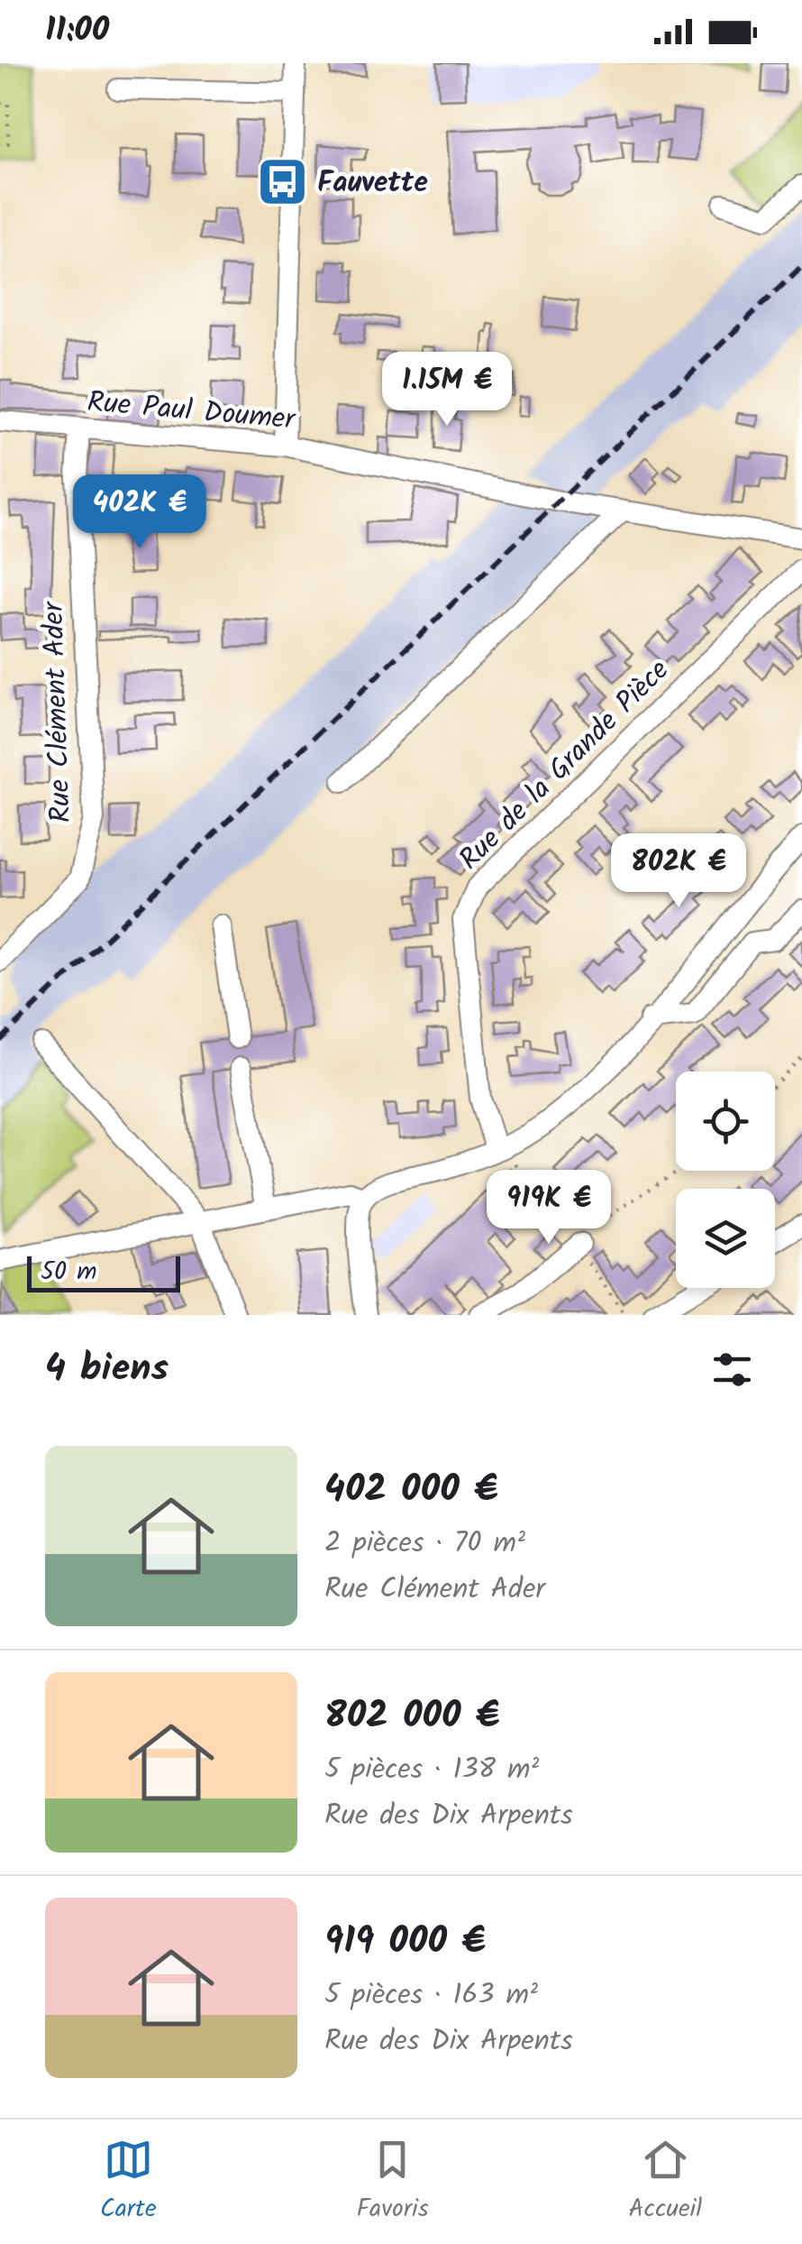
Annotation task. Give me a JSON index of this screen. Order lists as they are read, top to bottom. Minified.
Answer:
{"streets":{"street":["Rue Paul Doumer","Rue Clément Ader","Rue de la Grande Pièce"]},"crossings":[["Rue Paul Doumer","Rue Clément Ader"]],"places":{"bus stop":["Fauvette"]},"scale_bar":"50 m","page":{"status":"11:00","price":["1.15M €","402K €","802K €","919K €"],"scale":"50 m","heading":"4 biens","list":[{"name":"402 000 €","note":"2 pièces · 70 m² · Rue Clément Ader"},{"name":"802 000 €","note":"5 pièces · 138 m² · Rue des Dix Arpents"},{"name":"919 000 €","note":"5 pièces · 163 m² · Rue des Dix Arpents"}],"tabs":["Carte","Favoris","Accueil"]}}
